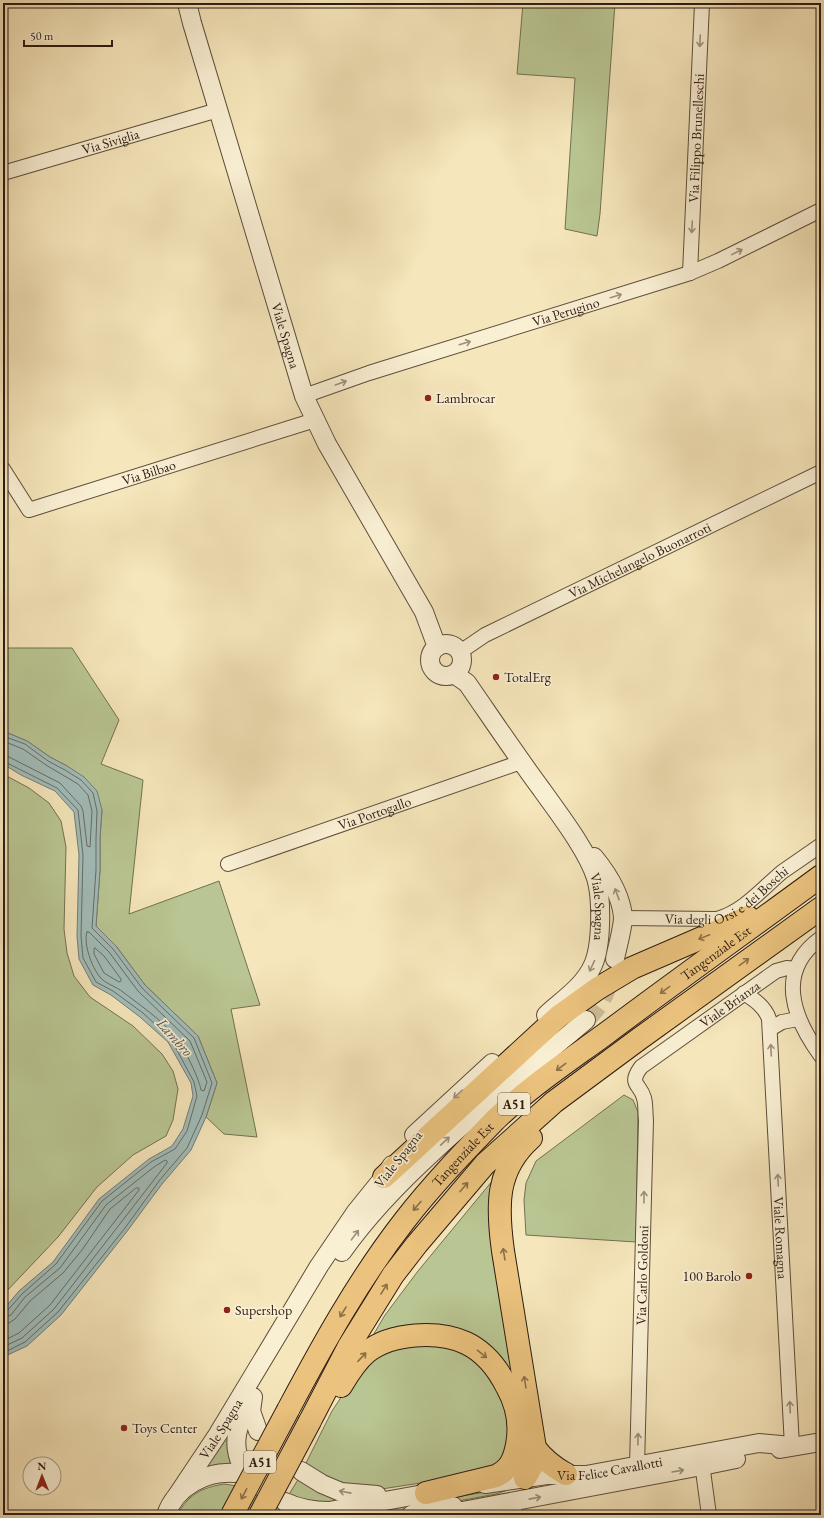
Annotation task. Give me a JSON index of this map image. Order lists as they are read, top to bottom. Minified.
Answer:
{"streets":{"highway":["Tangenziale Est","A51"],"street":["Via Filippo Brunelleschi","Via Siviglia","Via Perugino","Viale Spagna","Via Bilbao","Via Michelangelo Buonarroti","Via Portogallo","Via degli Orsi e dei Boschi","Viale Brianza","Viale Romagna","Via Carlo Goldoni","Via Felice Cavallotti"]},"crossings":[["Via Filippo Brunelleschi","Via Perugino"],["Via Siviglia","Viale Spagna"],["Via Perugino","Viale Spagna"],["Viale Spagna","Via Bilbao"],["Viale Spagna","Via Michelangelo Buonarroti"],["Viale Spagna","Via Portogallo"],["Viale Spagna","Via degli Orsi e dei Boschi"],["Viale Brianza","Viale Romagna"],["Viale Brianza","Via Carlo Goldoni"],["Viale Romagna","Via Felice Cavallotti"],["Via Carlo Goldoni","Via Felice Cavallotti"]],"one_way":["Via Filippo Brunelleschi","Via Perugino","Viale Romagna","Via Carlo Goldoni"],"water":["Lambro"],"places":["Lambrocar","TotalErg","100 Barolo","Supershop","Toys Center"],"scale_bar":"50 m","north":"top"}
